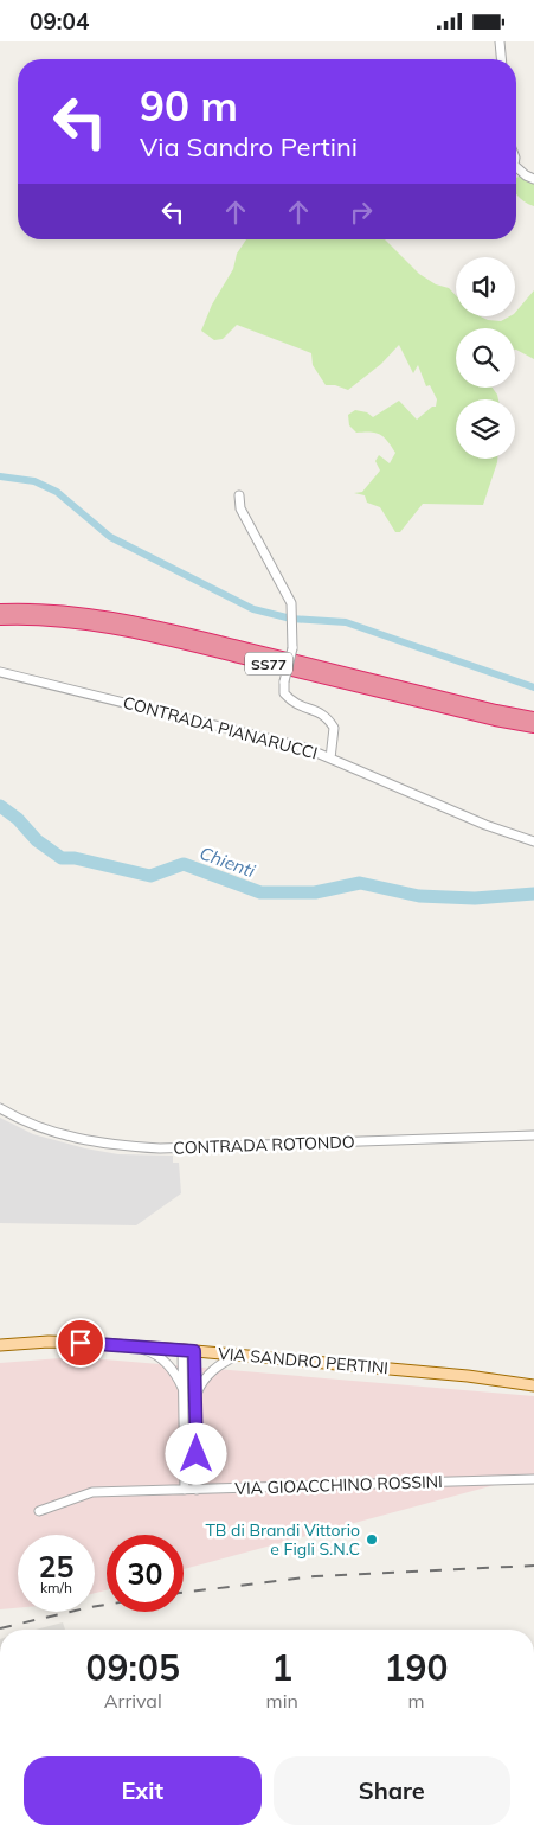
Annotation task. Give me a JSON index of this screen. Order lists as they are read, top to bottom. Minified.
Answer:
{"streets":{"highway":["SS77"],"main road":["VIA SANDRO PERTINI"],"street":["CONTRADA PIANARUCCI","CONTRADA ROTONDO","VIA GIOACCHINO ROSSINI"]},"water":["Chienti"],"places":["TB di Brandi Vittorio e Figli S.N.C"],"page":{"status":"09:04","turn":["90 m","Via Sandro Pertini"],"speed":"25 km/h","limit":"30","eta":["09:05","Arrival","1","min","190","m"],"buttons":["Exit","Share"]}}
